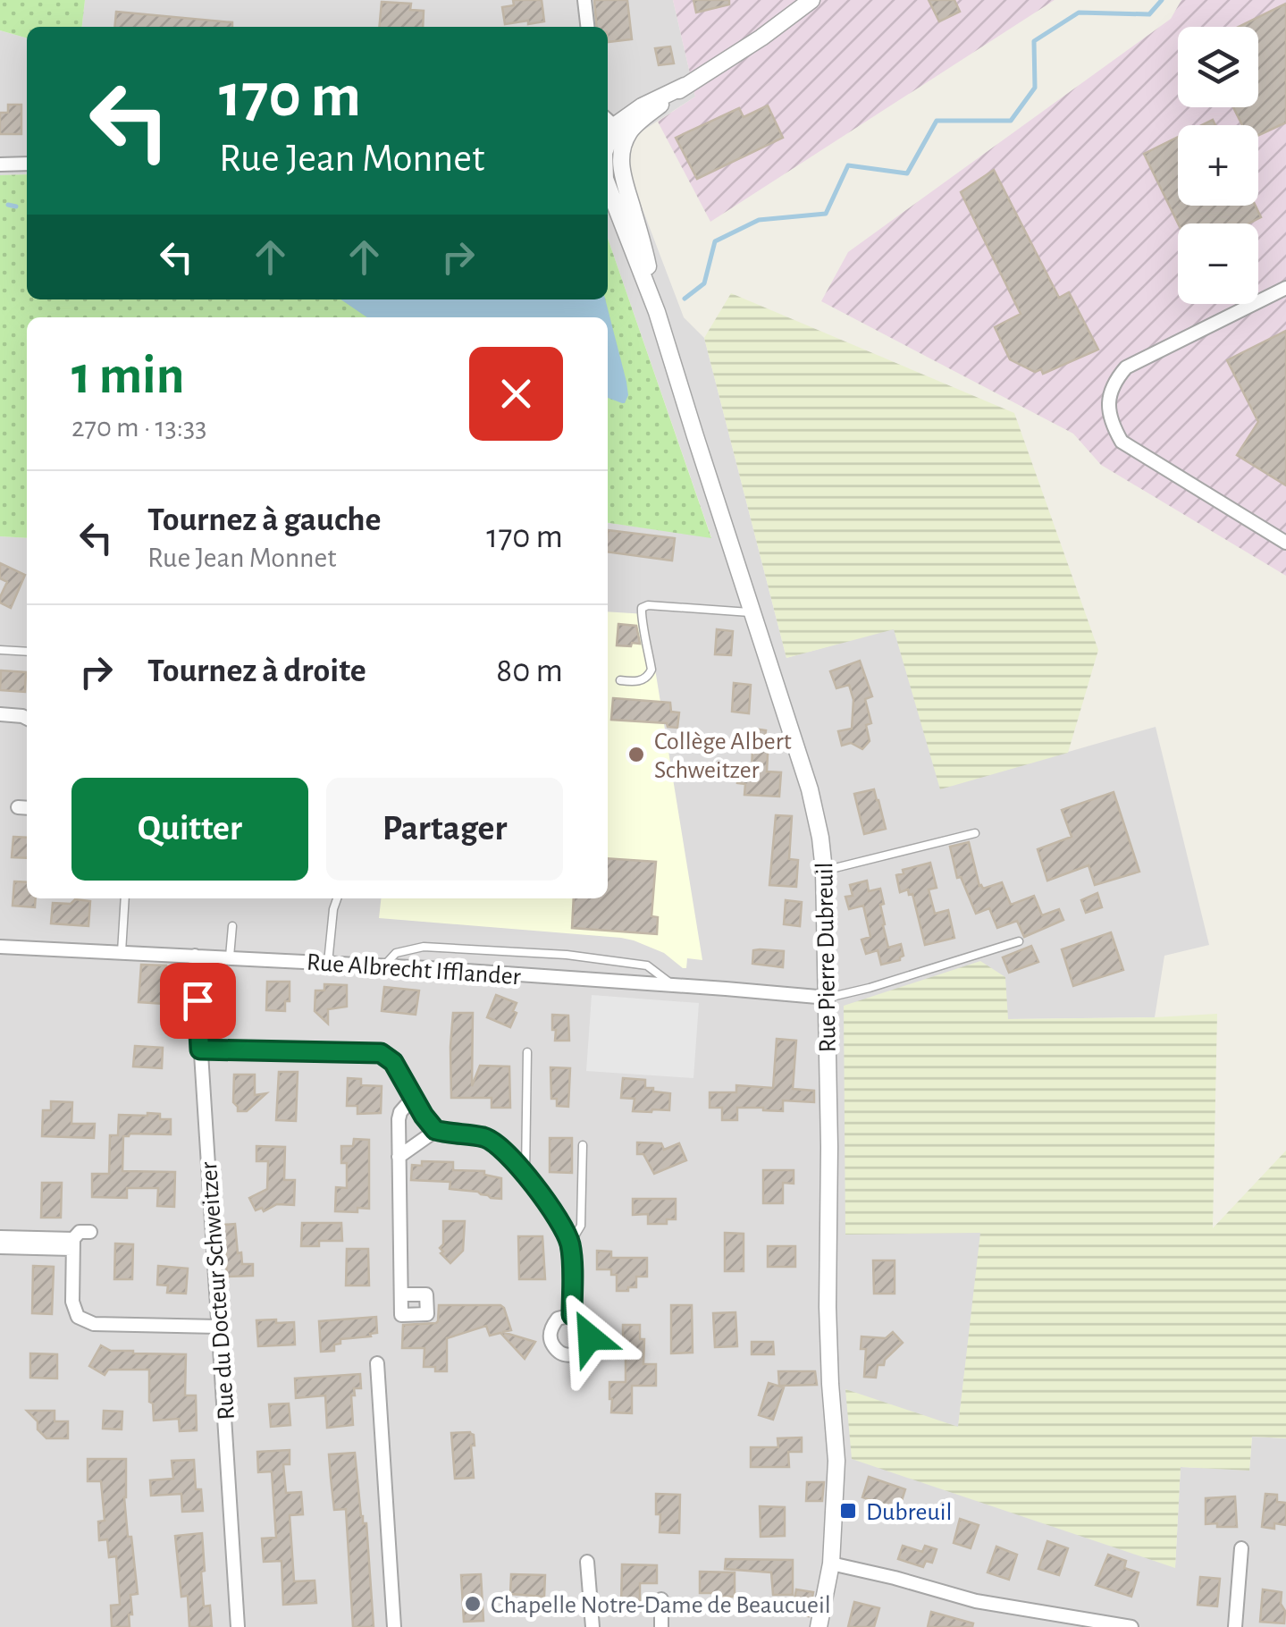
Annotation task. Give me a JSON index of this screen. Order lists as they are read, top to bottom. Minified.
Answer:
{"streets":{"street":["Rue Pierre Dubreuil","Rue Albrecht Ifflander","Rue du Docteur Schweitzer"]},"crossings":[["Rue Pierre Dubreuil","Rue Albrecht Ifflander"],["Rue Albrecht Ifflander","Rue du Docteur Schweitzer"]],"places":{"other":["Collège Albert Schweitzer","Chapelle Notre-Dame de Beaucueil"],"transit":["Dubreuil"]},"page":{"map_buttons":["+","−"],"turn":["170 m","Rue Jean Monnet"],"heading":["1 min","270 m · 13:33"],"list":[{"name":"Tournez à gauche","note":"Rue Jean Monnet","value":"170 m"},{"name":"Tournez à droite","value":"80 m"}],"buttons":["Quitter","Partager"]}}
